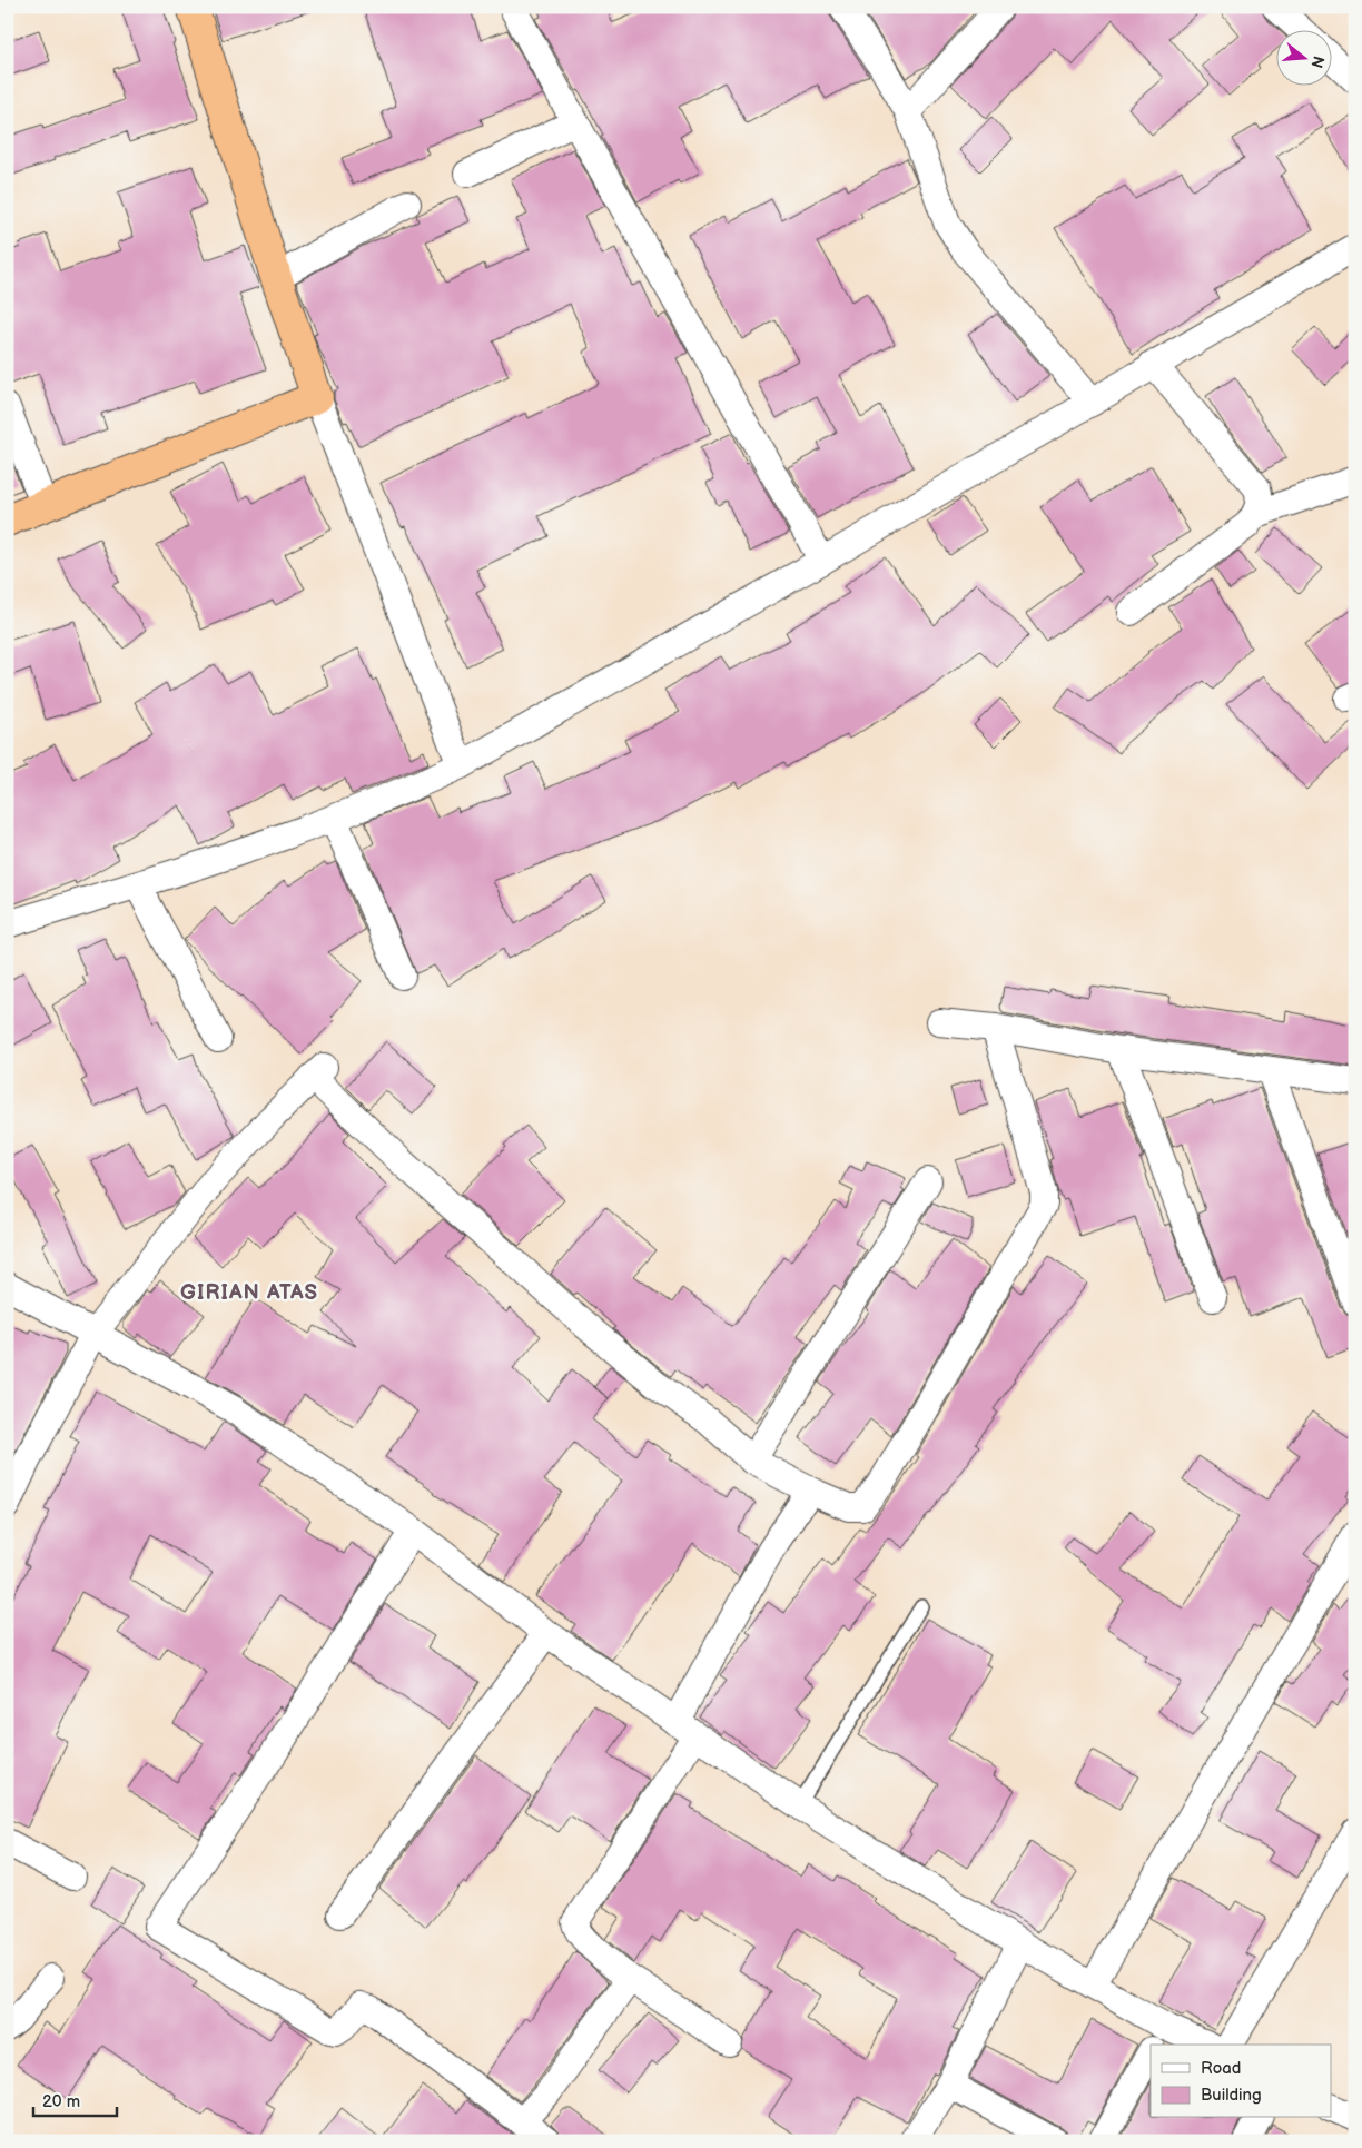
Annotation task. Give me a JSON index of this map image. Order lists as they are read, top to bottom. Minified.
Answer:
{"districts":["GIRIAN ATAS"],"legend":["Road","Building"],"scale_bar":"20 m","north":"right"}
